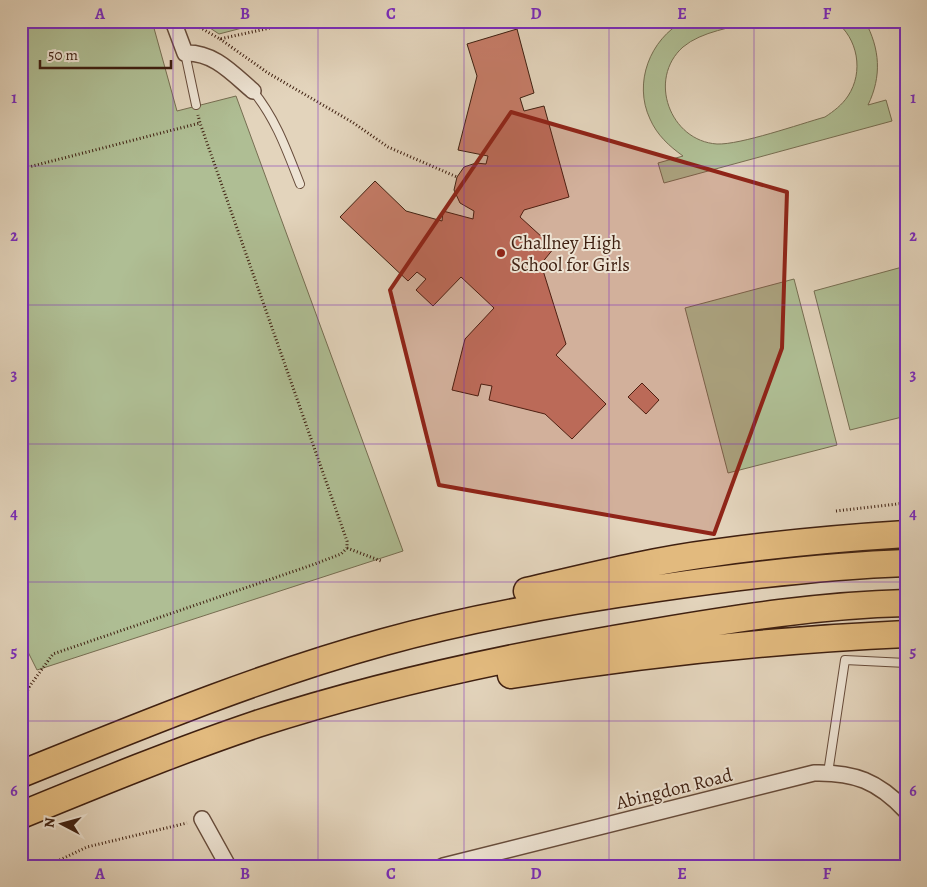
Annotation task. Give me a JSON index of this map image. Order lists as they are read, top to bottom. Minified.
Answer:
{"streets":{"street":["Abingdon Road"]},"places":["Challney High School for Girls"],"scale_bar":"50 m","north":"left","grid":{"columns":["A","B","C","D","E","F"],"rows":["1","2","3","4","5","6"]}}
